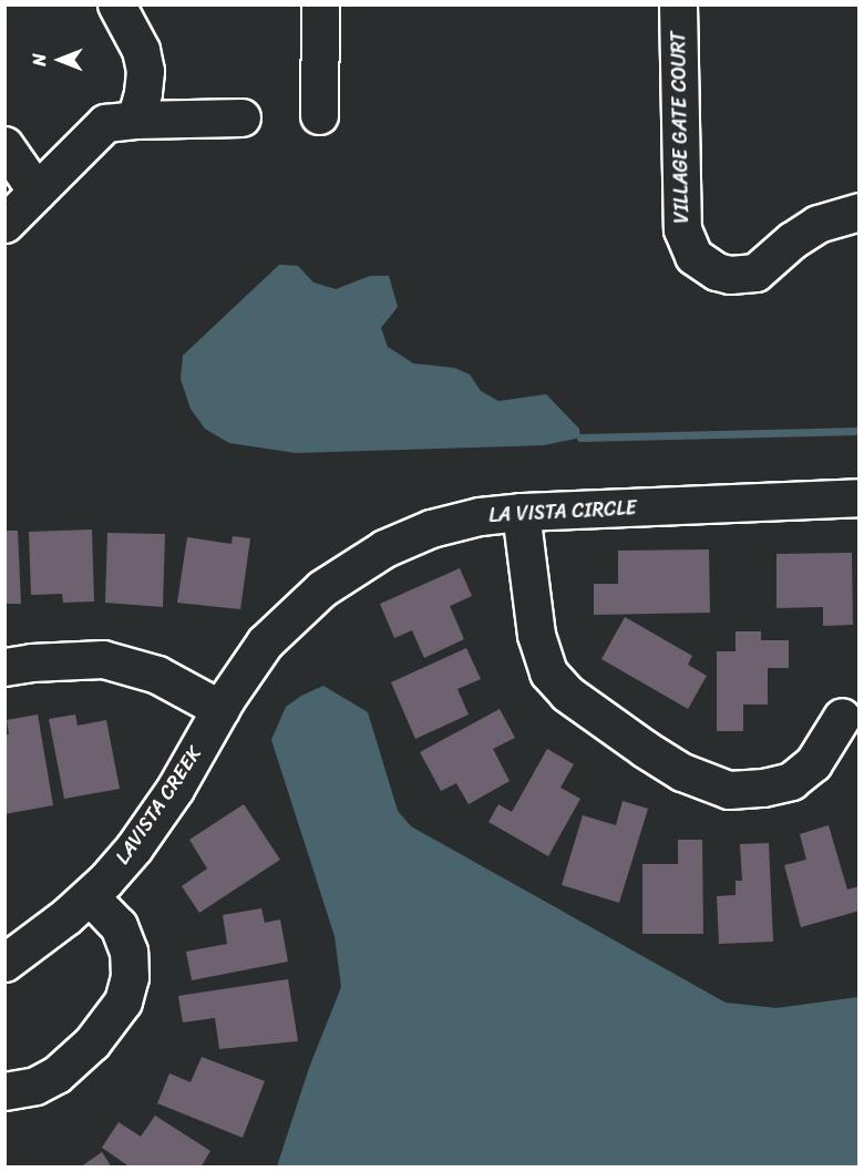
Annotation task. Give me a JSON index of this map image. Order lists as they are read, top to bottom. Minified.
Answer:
{"streets":{"street":["VILLAGE GATE COURT","LA VISTA CIRCLE","LAVISTA CREEK"]},"crossings":[["LA VISTA CIRCLE","LAVISTA CREEK"]],"north":"left"}
